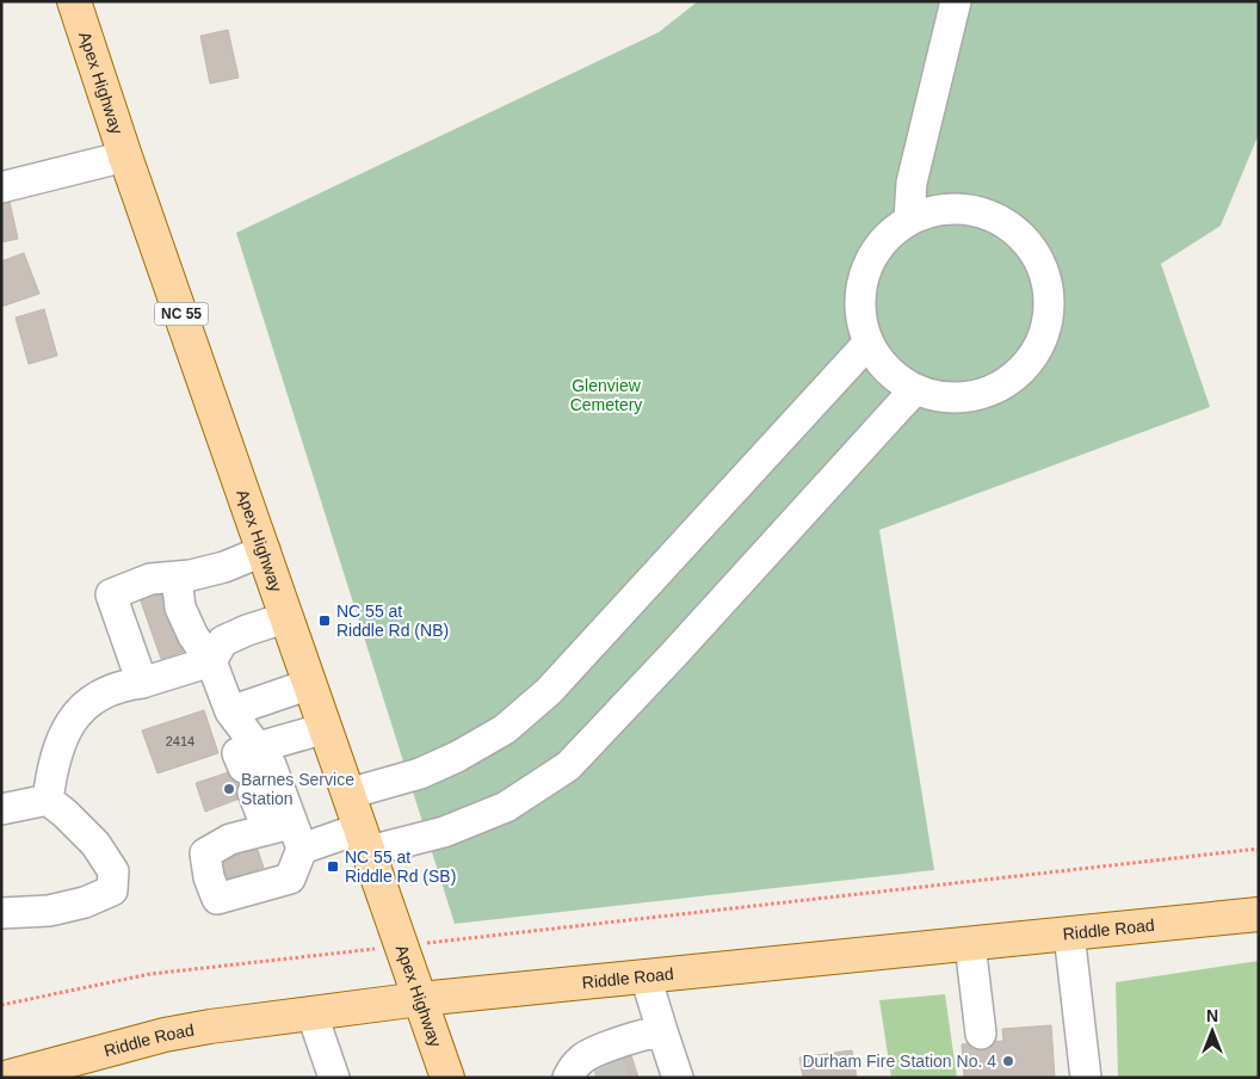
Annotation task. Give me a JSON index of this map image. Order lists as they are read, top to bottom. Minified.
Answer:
{"streets":{"main road":["Apex Highway","NC 55","Riddle Road"]},"crossings":[["Apex Highway","Riddle Road"]],"parks":["Glenview Cemetery"],"places":{"transit":["NC 55 at Riddle Rd (NB)","NC 55 at Riddle Rd (SB)"],"other":["Barnes Service Station","Durham Fire Station No. 4"]},"house_numbers":["2414"],"north":"top"}
